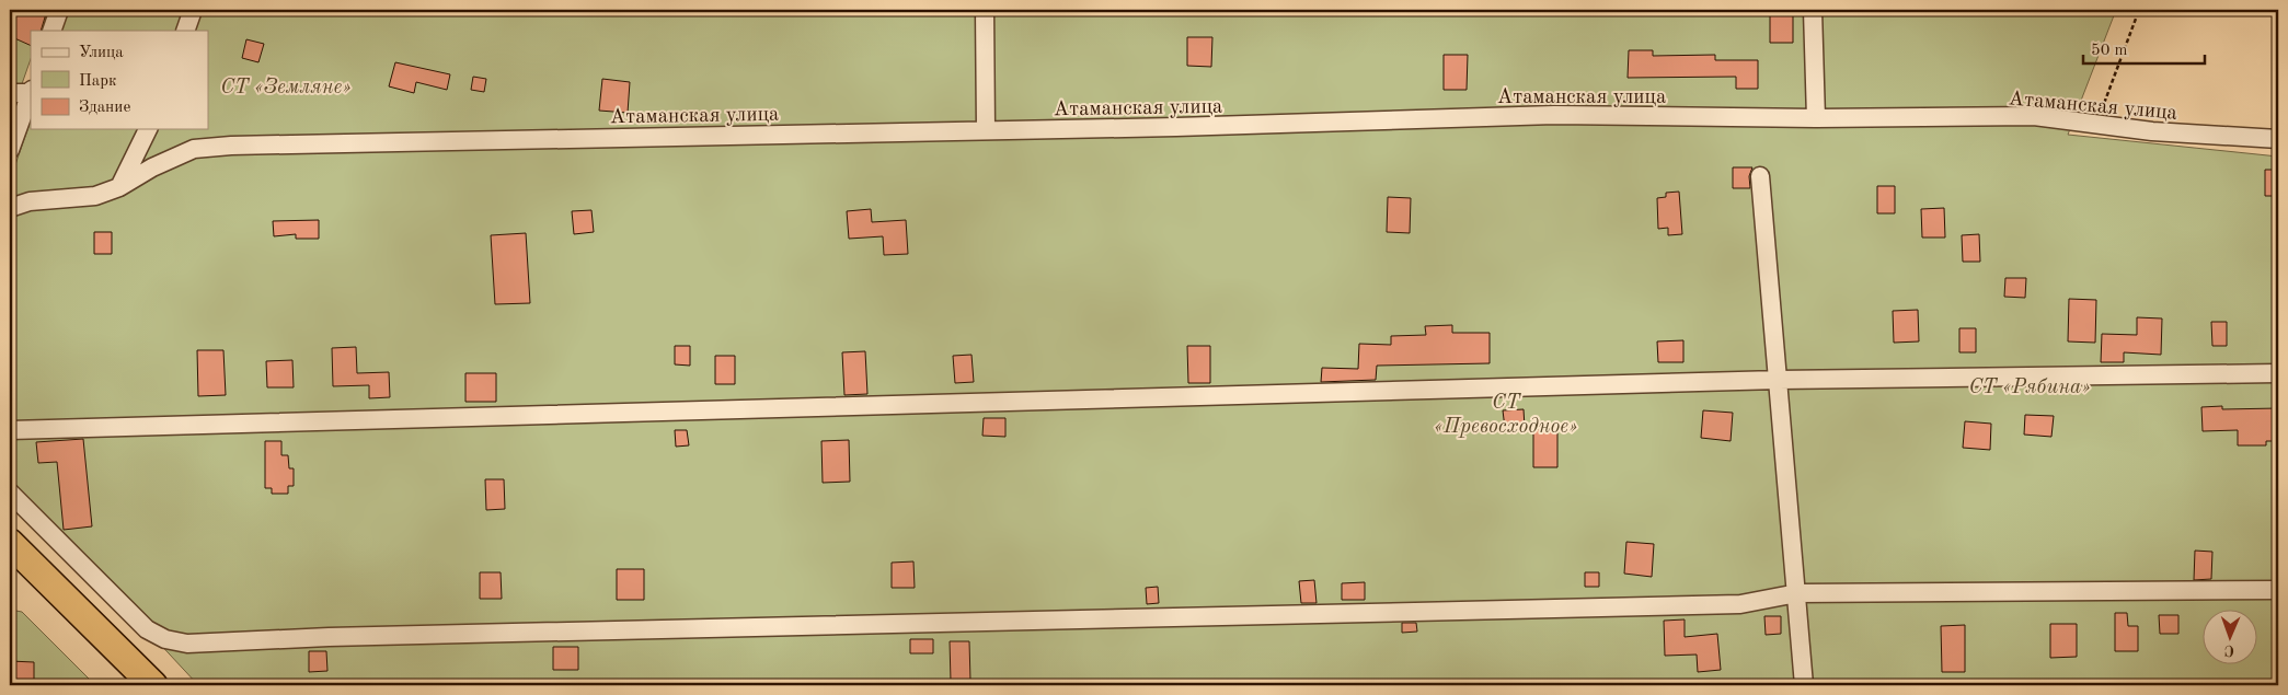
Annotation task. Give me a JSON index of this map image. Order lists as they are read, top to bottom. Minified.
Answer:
{"streets":{"street":["Атаманская улица"]},"parks":["СТ «Земляне»","СТ «Рябина»","СТ «Превосходное»"],"legend":["Улица","Парк","Здание"],"scale_bar":"50 m","north":"bottom"}
